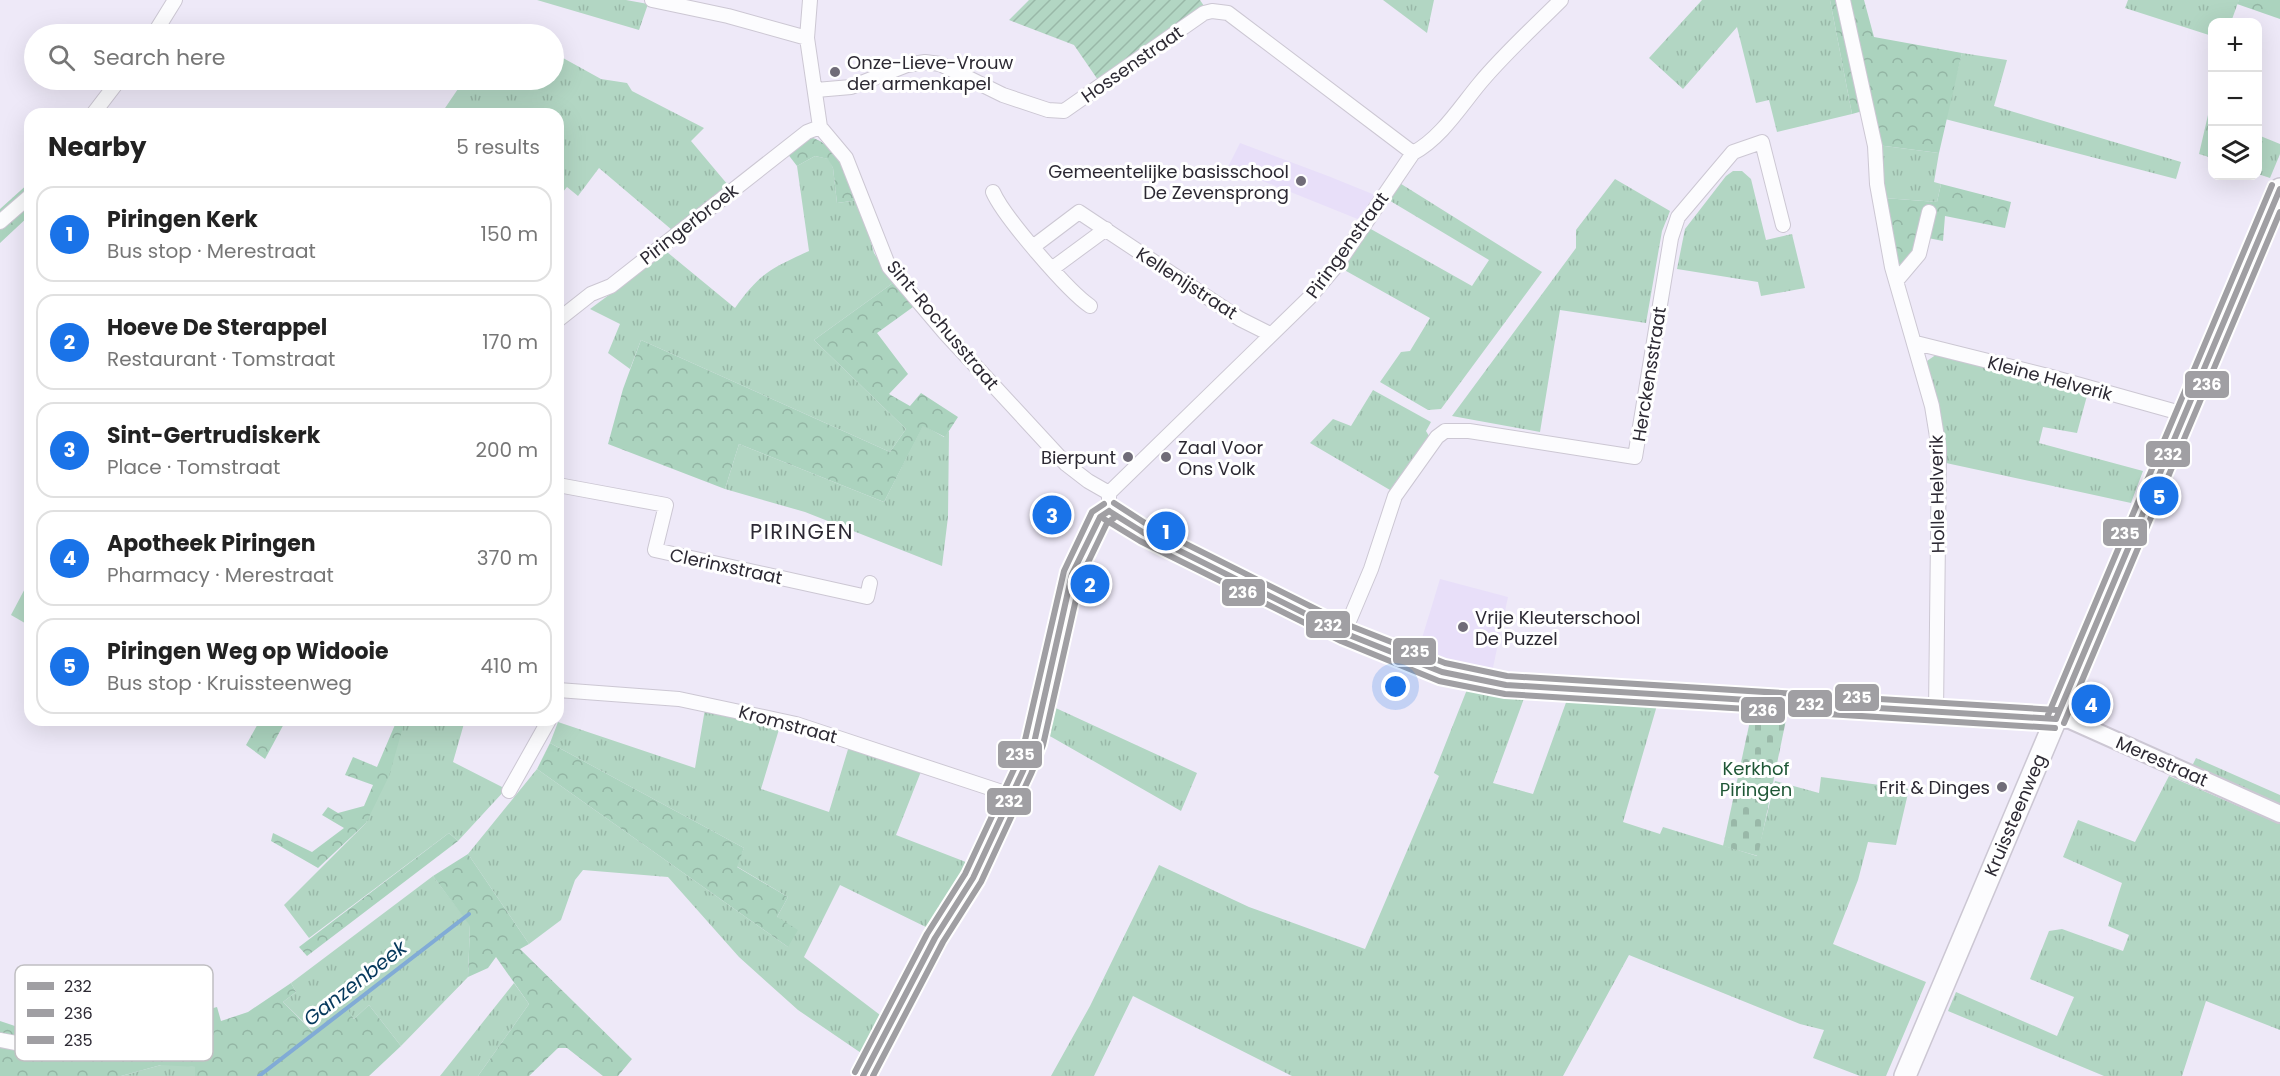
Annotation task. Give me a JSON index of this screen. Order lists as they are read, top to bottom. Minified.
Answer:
{"streets":{"main road":["Kruissteenweg"],"street":["Hossenstraat","Piringerbroek","Piringenstraat","Kellenijstraat","Sint-Rochusstraat","Herckensstraat","Kleine Helverik","Holle Helverik","Clerinxstraat","Kromstraat","Merestraat"]},"crossings":[["Hossenstraat","Piringenstraat"],["Piringerbroek","Sint-Rochusstraat"],["Piringenstraat","Kellenijstraat"],["Piringenstraat","Sint-Rochusstraat"],["Herckensstraat","Merestraat"],["Kleine Helverik","Holle Helverik"],["Kleine Helverik","Kruissteenweg"],["Holle Helverik","Merestraat"],["Merestraat","Kruissteenweg"]],"districts":["PIRINGEN"],"water":["Ganzenbeek"],"parks":["Kerkhof Piringen"],"places":["Onze-Lieve-Vrouw der armenkapel","Gemeentelijke basisschool De Zevensprong","Bierpunt","Zaal Voor Ons Volk","Vrije Kleuterschool De Puzzel","Frit & Dinges"],"lines":["transit line 235","transit line 232","transit line 236"],"legend":["232","236","235"],"page":{"map_buttons":["+","−"],"search":"Search here","heading":["Nearby","5 results"],"list":[{"mark":"1","name":"Piringen Kerk","note":"Bus stop · Merestraat","value":"150 m"},{"mark":"2","name":"Hoeve De Sterappel","note":"Restaurant · Tomstraat","value":"170 m"},{"mark":"3","name":"Sint-Gertrudiskerk","note":"Place · Tomstraat","value":"200 m"},{"mark":"4","name":"Apotheek Piringen","note":"Pharmacy · Merestraat","value":"370 m"},{"mark":"5","name":"Piringen Weg op Widooie","note":"Bus stop · Kruissteenweg","value":"410 m"}],"pins":["5","3","1","2","4"]}}
